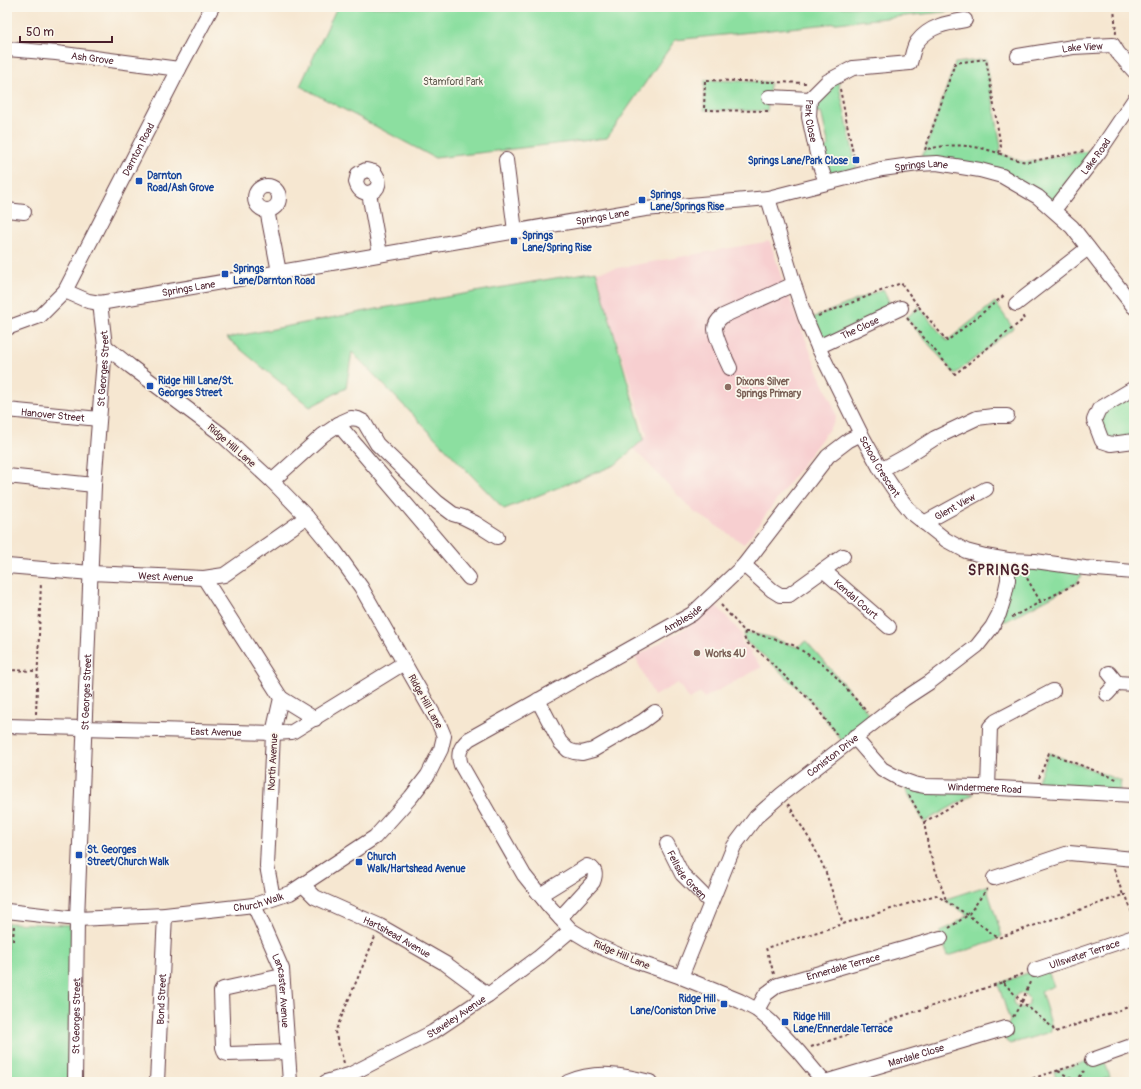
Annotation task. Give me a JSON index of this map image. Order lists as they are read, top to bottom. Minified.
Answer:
{"streets":{"street":["Lake View","Ash Grove","Park Close","Darnton Road","Lake Road","Springs Lane","The Close","St Georges Street","Hanover Street","Ridge Hill Lane","School Crescent","Glent View","West Avenue","Kendal Court","Ambleside","East Avenue","Coniston Drive","North Avenue","Windermere Road","Fellside Green","Church Walk","Hartshead Avenue","Ullswater Terrace","Ennerdale Terrace","Lancaster Avenue","Bond Street","Staveley Avenue","Mardale Close"]},"crossings":[["Ash Grove","Darnton Road"],["Park Close","Springs Lane"],["Darnton Road","Springs Lane"],["Lake Road","Springs Lane"],["Springs Lane","St Georges Street"],["Springs Lane","School Crescent"],["The Close","School Crescent"],["St Georges Street","Hanover Street"],["St Georges Street","Ridge Hill Lane"],["St Georges Street","West Avenue"],["St Georges Street","East Avenue"],["St Georges Street","Church Walk"],["Ridge Hill Lane","West Avenue"],["Ridge Hill Lane","Ambleside"],["Ridge Hill Lane","East Avenue"],["Ridge Hill Lane","Coniston Drive"],["Ridge Hill Lane","Church Walk"],["Ridge Hill Lane","Ennerdale Terrace"],["Ridge Hill Lane","Staveley Avenue"],["Ridge Hill Lane","Mardale Close"],["School Crescent","Glent View"],["School Crescent","Ambleside"],["School Crescent","Coniston Drive"],["Kendal Court","Ambleside"],["East Avenue","North Avenue"],["Coniston Drive","Windermere Road"],["Coniston Drive","Fellside Green"],["North Avenue","Church Walk"],["Church Walk","Hartshead Avenue"],["Church Walk","Lancaster Avenue"],["Church Walk","Bond Street"],["Hartshead Avenue","Staveley Avenue"]],"districts":["SPRINGS"],"parks":["Stamford Park"],"places":{"transit":["Springs Lane/Park Close","Darnton Road/Ash Grove","Springs Lane/Springs Rise","Springs Lane/Spring Rise","Springs Lane/Darnton Road","Ridge Hill Lane/St. Georges Street","St. Georges Street/Church Walk","Church Walk/Hartshead Avenue","Ridge Hill Lane/Coniston Drive","Ridge Hill Lane/Ennerdale Terrace"],"other":["Dixons Silver Springs Primary","Works 4U"]},"scale_bar":"50 m"}
